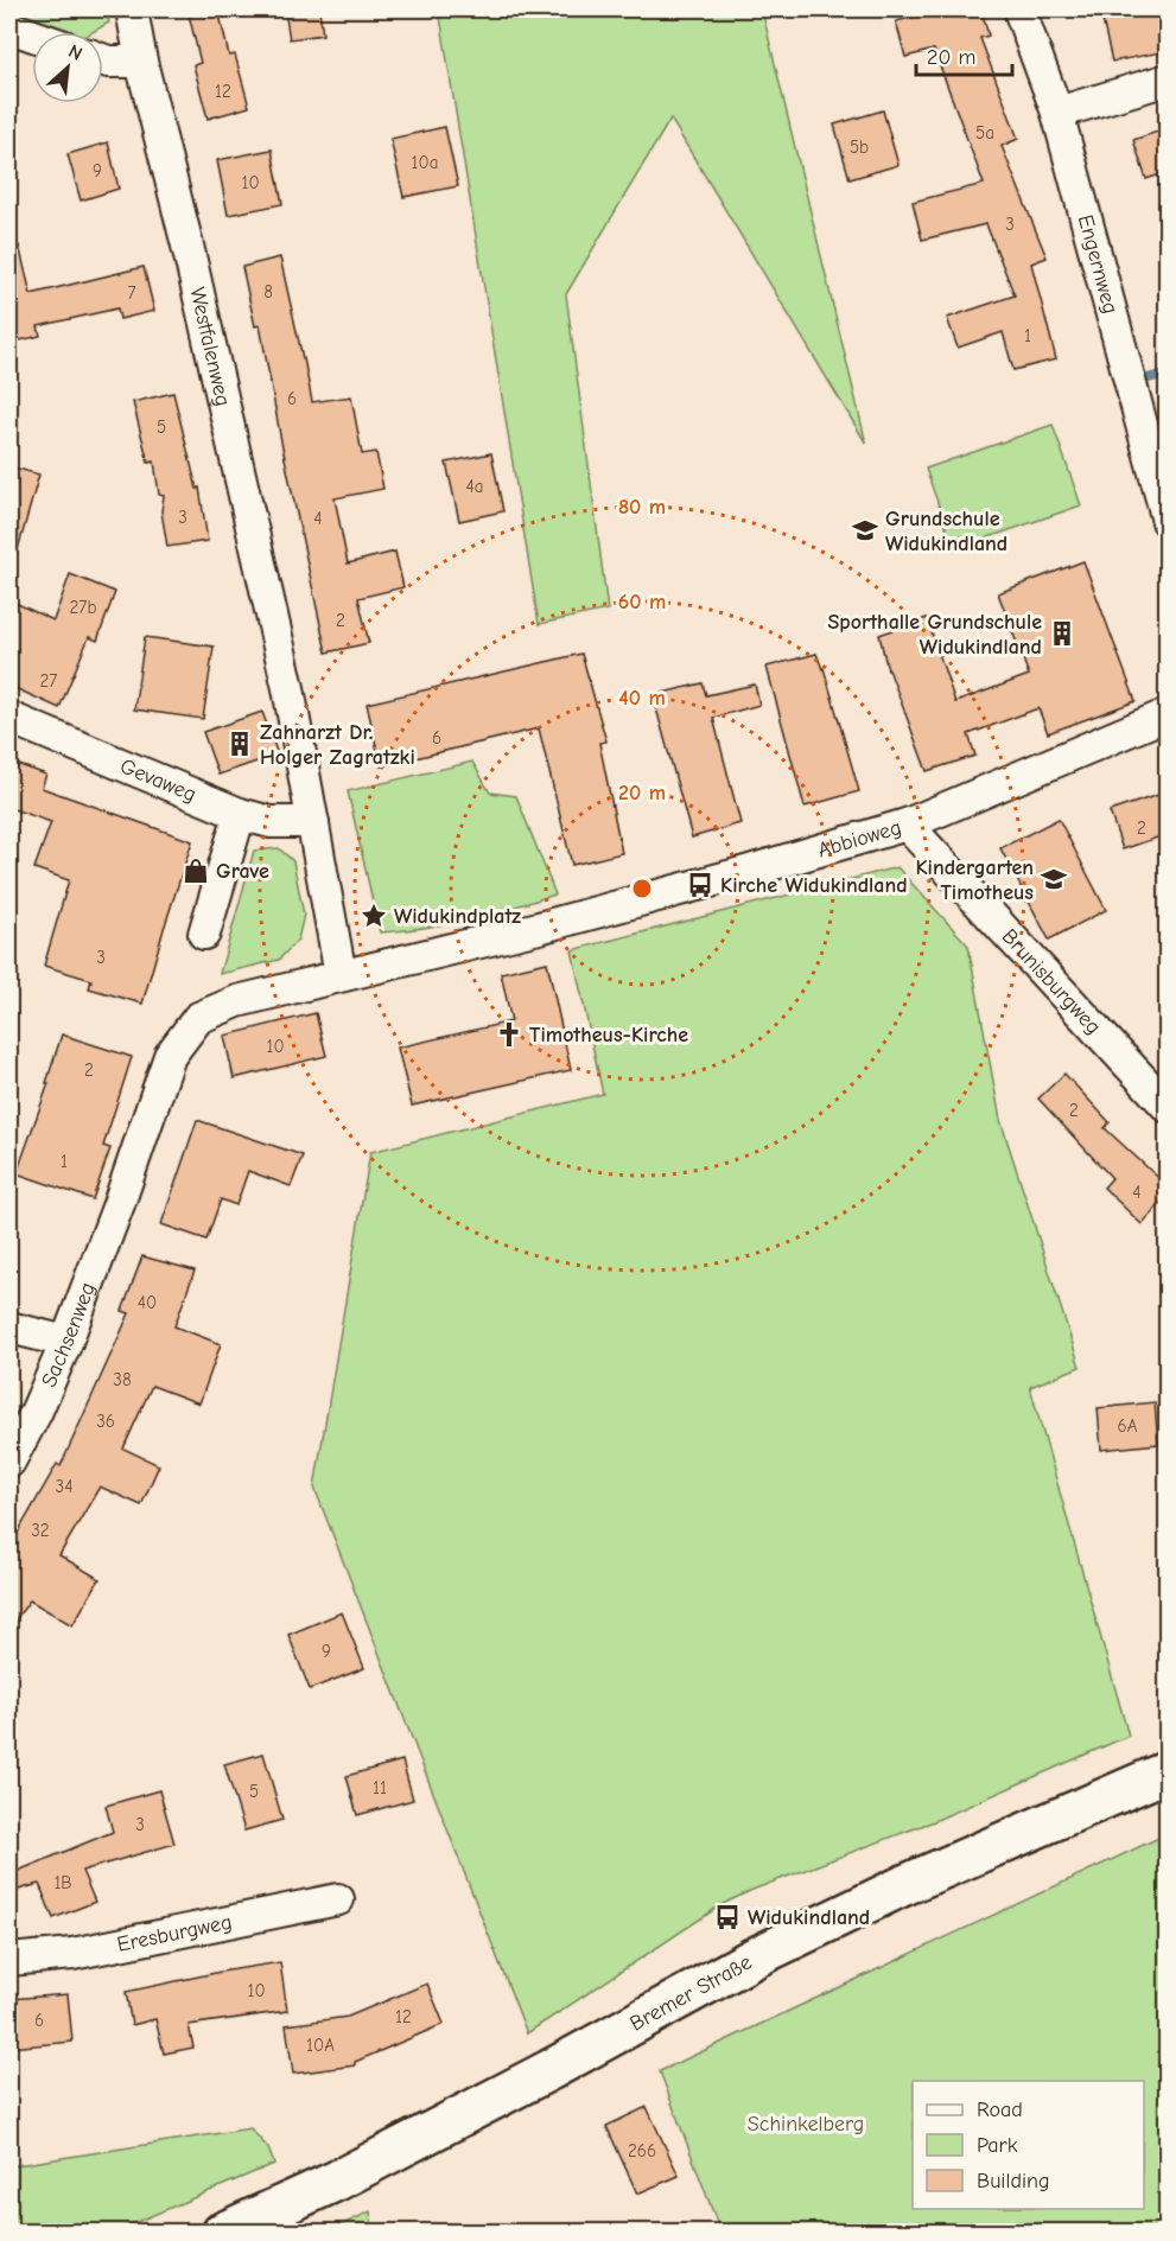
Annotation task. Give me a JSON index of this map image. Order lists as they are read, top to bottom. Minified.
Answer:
{"streets":{"main road":["Bremer Straße"],"street":["Engernweg","Westfalenweg","Gevaweg","Abbioweg","Brunisburgweg","Sachsenweg","Eresburgweg"]},"crossings":[["Westfalenweg","Gevaweg"],["Abbioweg","Brunisburgweg"],["Abbioweg","Sachsenweg"]],"parks":["Schinkelberg"],"places":{"school or university":["Grundschule Widukindland","Kindergarten Timotheus"],"building":["Sporthalle Grundschule Widukindland","Zahnarzt Dr. Holger Zagratzki"],"shop":["Grave"],"bus stop":["Kirche Widukindland","Widukindland"],"place":["Widukindplatz"],"church":["Timotheus-Kirche"]},"house_numbers":["12","5a","5b","10a","9","10","3","8","7","1","6","5","4a","3","4","27b","2","27","6","2","3","10","2","2","1","4","40","38","36","6A","34","32","9","11","5","3","1B","10","12","6","10A","266"],"legend":["Road","Park","Building"],"scale_bar":"20 m","north":"top right","rings":["80 m","60 m","40 m","20 m"]}
